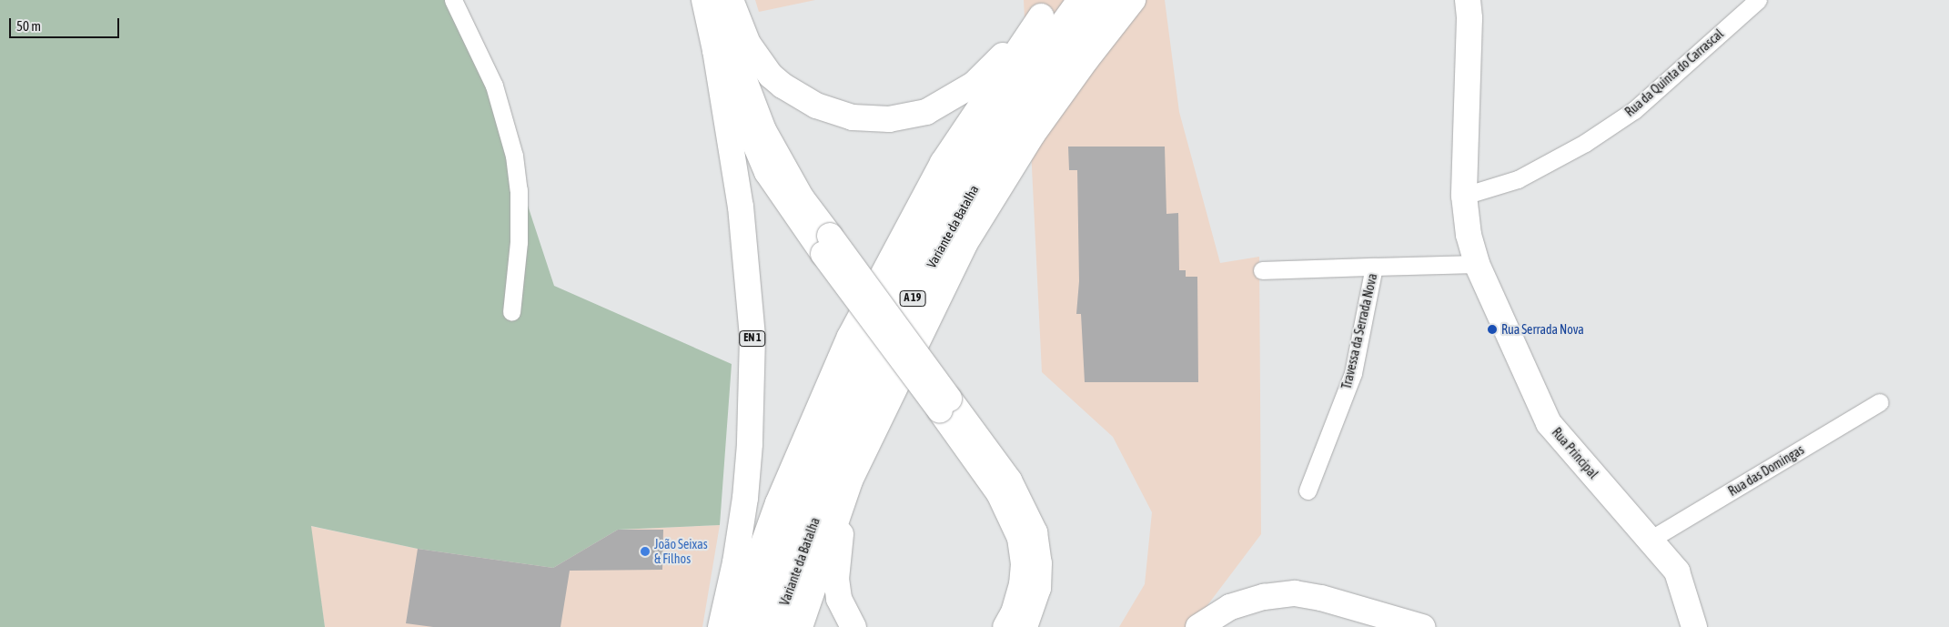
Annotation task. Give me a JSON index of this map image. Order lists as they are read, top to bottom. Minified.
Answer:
{"streets":{"main road":["Variante da Batalha","A 19","EN 1","Rua Principal"],"street":["Rua da Quinta do Carrascal","Travessa da Serrada Nova","Rua das Domingas"]},"crossings":[["Travessa da Serrada Nova","Rua Principal"],["Rua Principal","Rua das Domingas"]],"places":["Rua Serrada Nova","João Seixas & Filhos"],"scale_bar":"50 m"}
